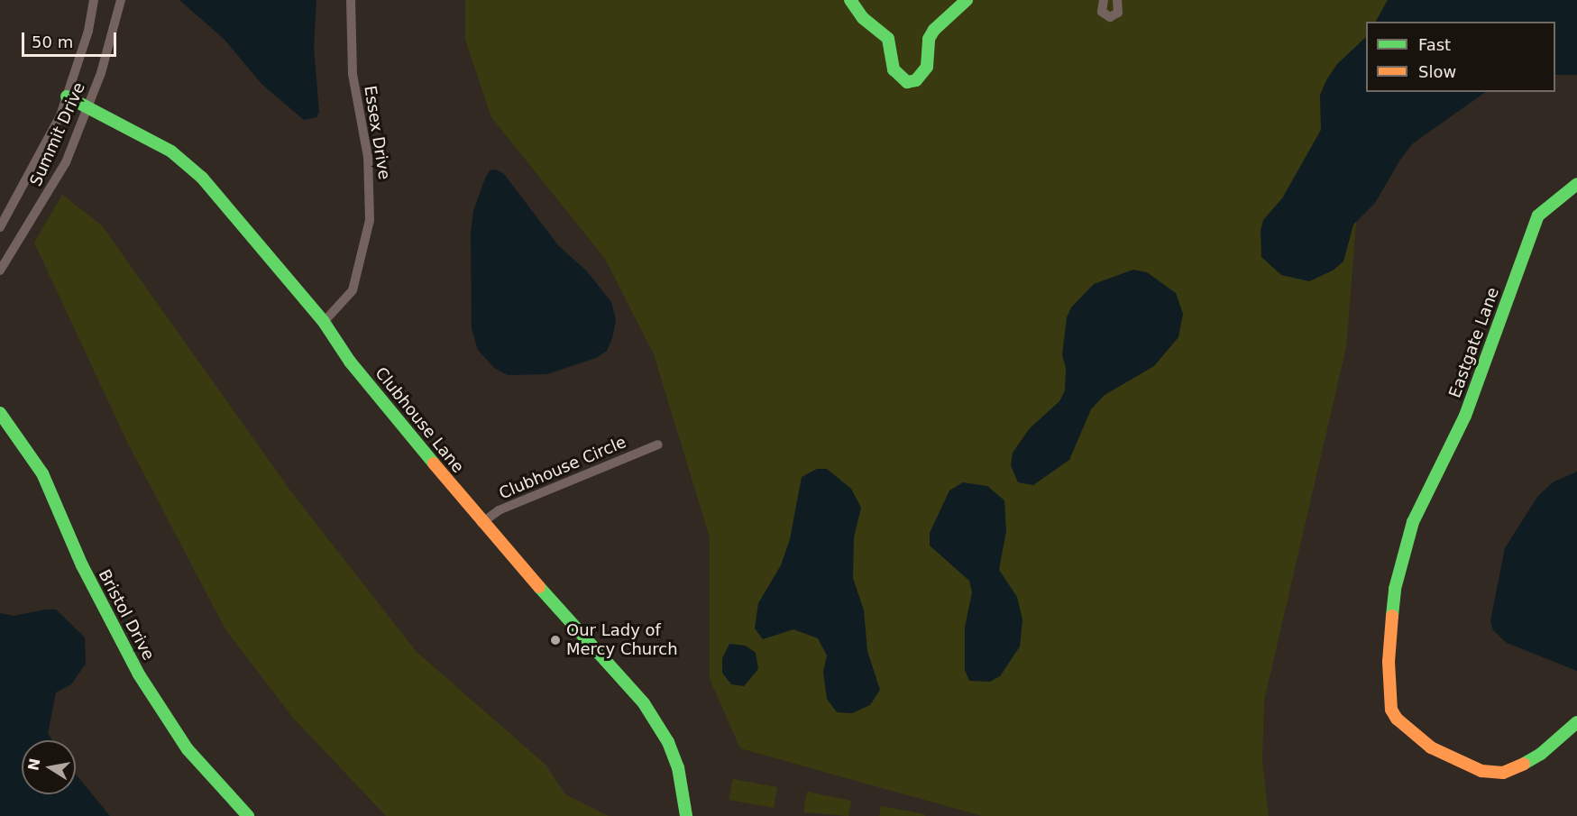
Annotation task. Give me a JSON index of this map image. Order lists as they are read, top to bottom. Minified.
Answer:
{"streets":{"street":["Essex Drive","Summit Drive","Eastgate Lane","Clubhouse Lane","Clubhouse Circle","Bristol Drive"]},"crossings":[["Essex Drive","Clubhouse Lane"],["Summit Drive","Clubhouse Lane"],["Clubhouse Lane","Clubhouse Circle"]],"places":["Our Lady of Mercy Church"],"legend":["Fast","Slow"],"scale_bar":"50 m","north":"left"}
